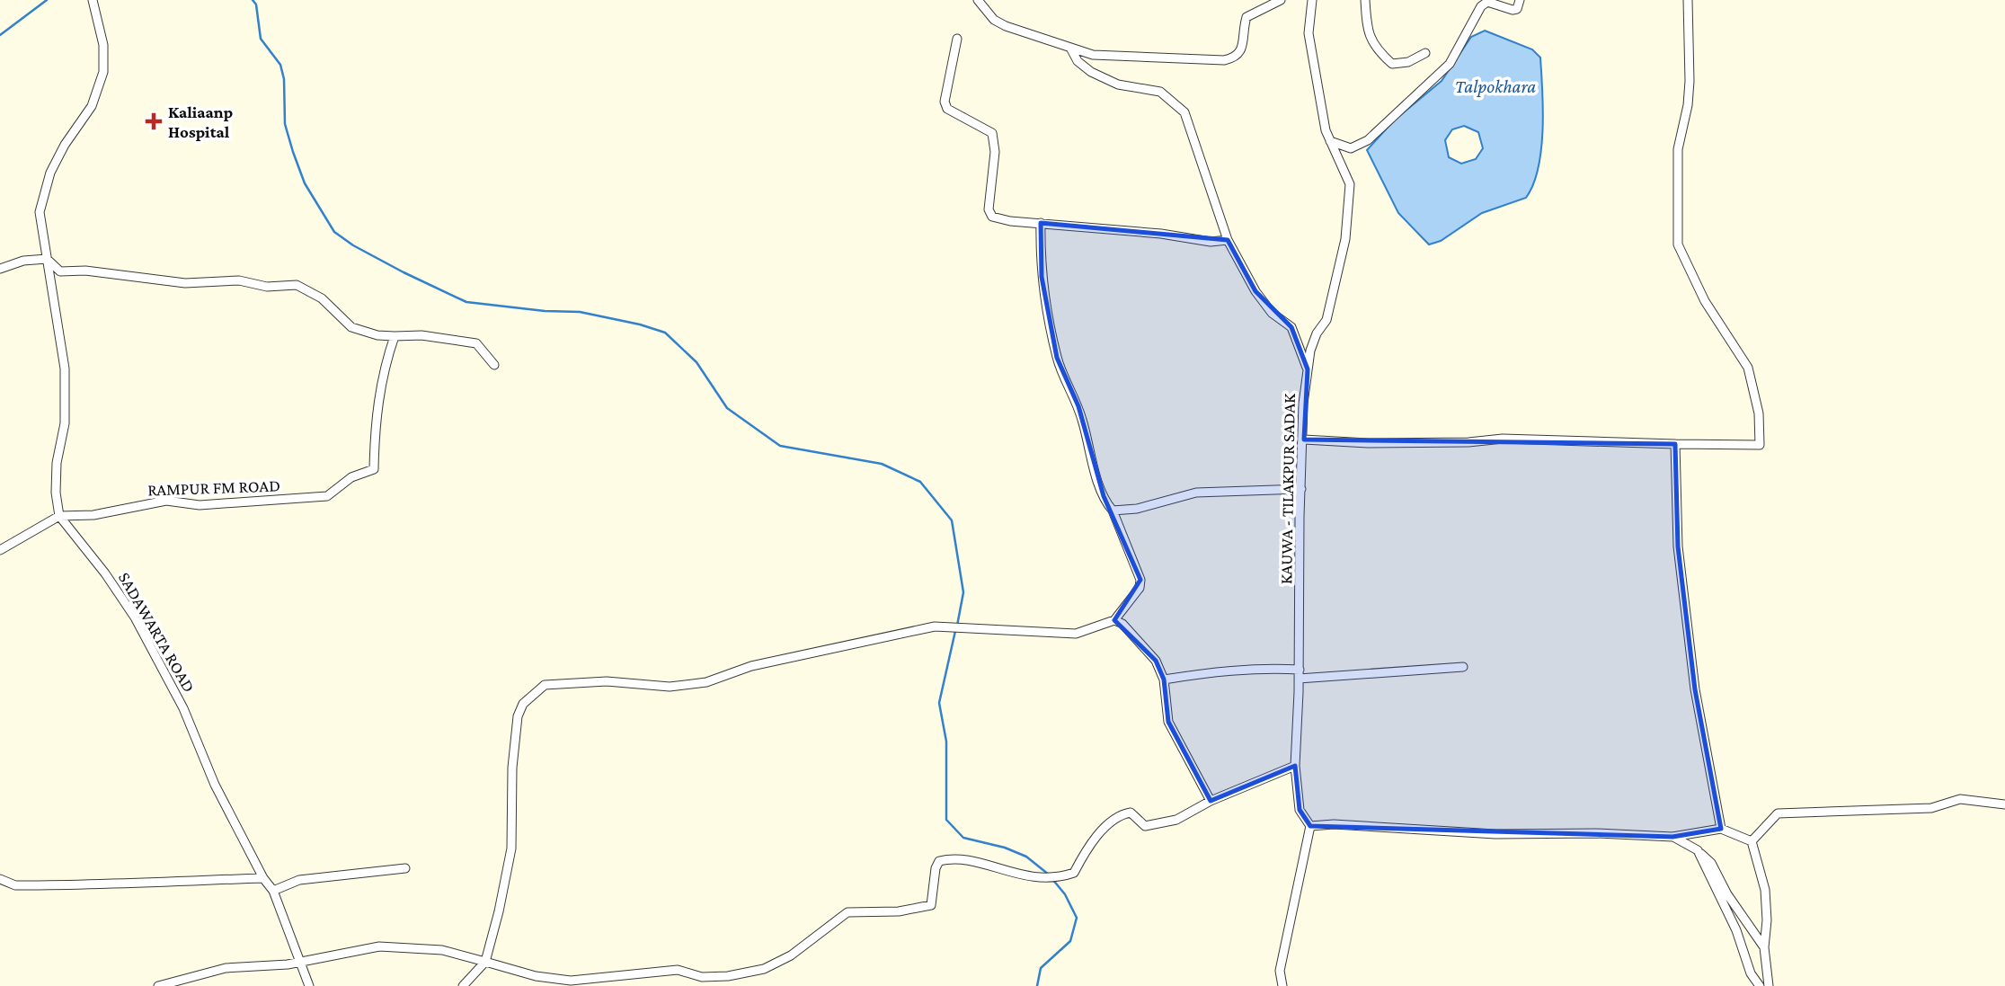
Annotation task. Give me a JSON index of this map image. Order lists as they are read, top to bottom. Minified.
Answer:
{"streets":{"street":["RAMPUR FM ROAD","KAUWA - TILAKPUR SADAK","SADAWARTA ROAD"]},"crossings":[["RAMPUR FM ROAD","SADAWARTA ROAD"]],"water":["Talpokhara"],"places":{"health":["Kaliaanp Hospital"]}}
